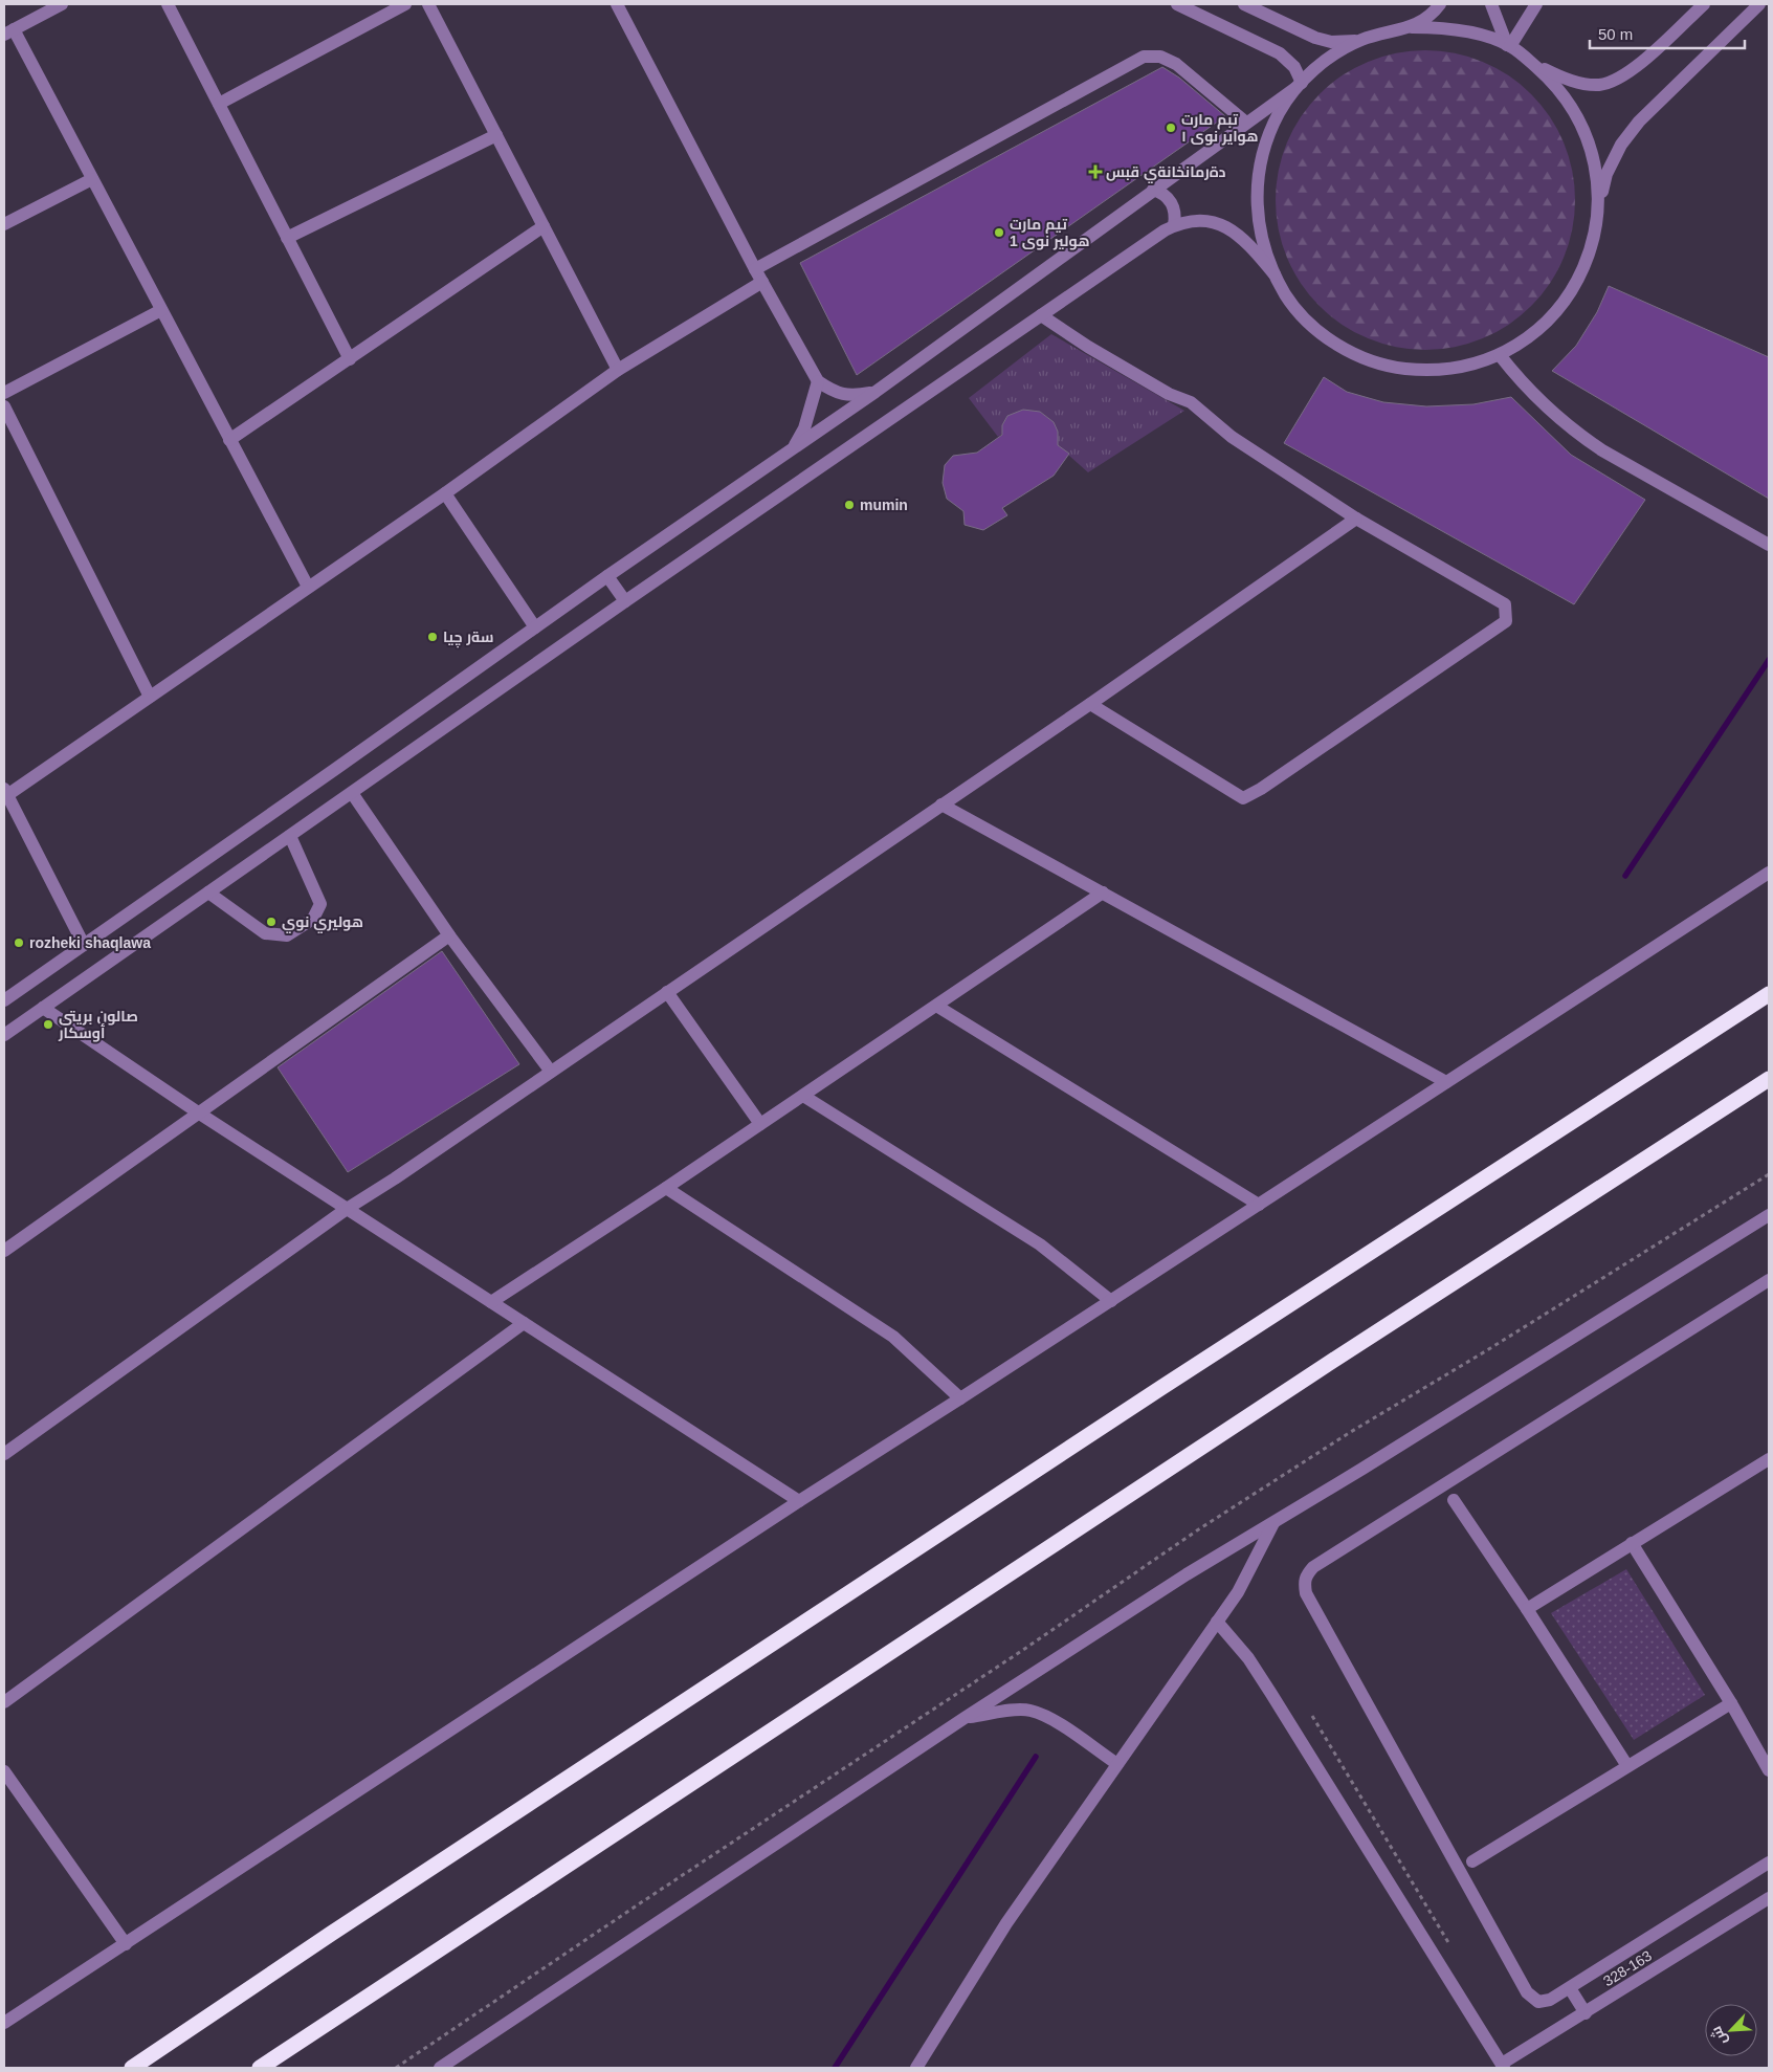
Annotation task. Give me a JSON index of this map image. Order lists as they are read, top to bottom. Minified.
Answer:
{"streets":{"street":["328-163"]},"places":{"other":["تبم مارت هواير نوى ١","تيم مارت هولير نوى 1","mumin","سةر چيا","هوليري نوي","rozheki shaqlawa","صالون بريتي أوسكار"],"health":["دةرمانخانةي قبس"]},"scale_bar":"50 m","north":"bottom left"}
